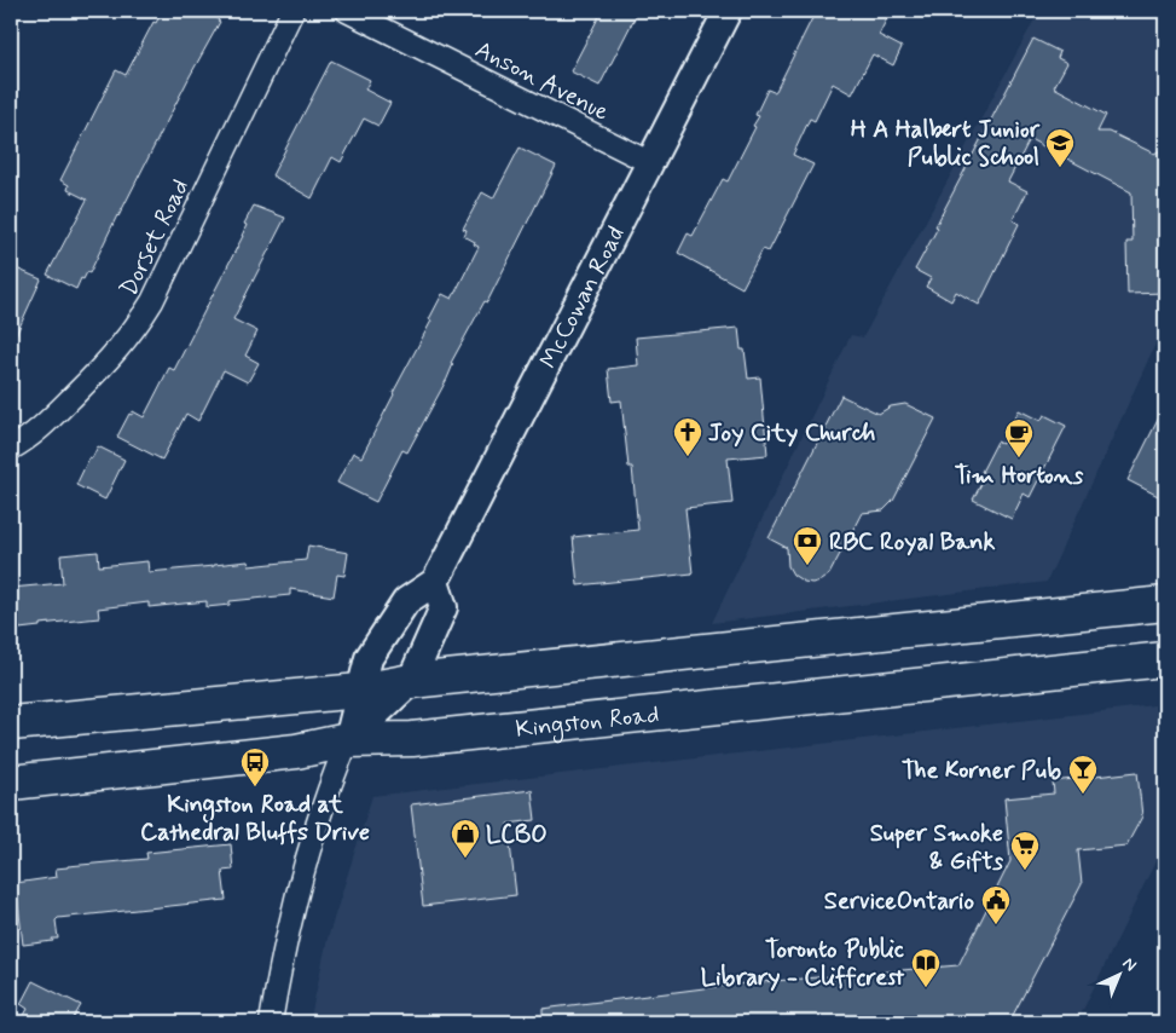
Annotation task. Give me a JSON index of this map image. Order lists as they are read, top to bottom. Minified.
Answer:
{"streets":{"main road":["Kingston Road"],"street":["Anson Avenue","Dorset Road","McCowan Road"]},"crossings":[["Anson Avenue","McCowan Road"],["McCowan Road","Kingston Road"]],"places":{"school or university":["H A Halbert Junior Public School"],"church":["Joy City Church"],"cafe":["Tim Hortons"],"bank":["RBC Royal Bank"],"bus stop":["Kingston Road at Cathedral Bluffs Drive"],"bar":["The Korner Pub"],"shop":["LCBO"],"supermarket":["Super Smoke & Gifts"],"public building":["ServiceOntario"],"library":["Toronto Public Library - Cliffcrest"]},"north":"top right"}
